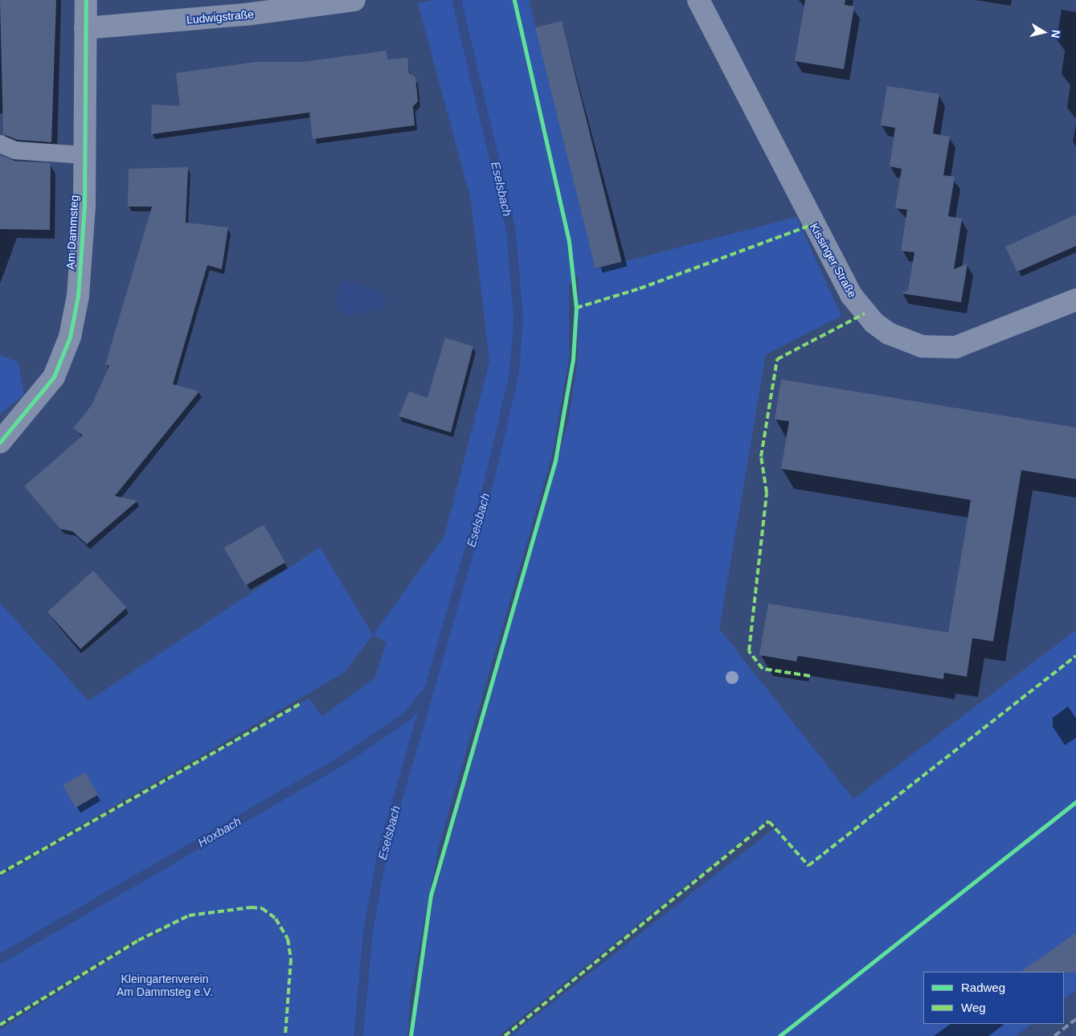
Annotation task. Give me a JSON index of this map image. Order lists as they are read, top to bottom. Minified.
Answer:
{"streets":{"street":["Ludwigstraße","Am Dammsteg","Kissinger Straße"]},"crossings":[["Ludwigstraße","Am Dammsteg"]],"water":["Eselsbach","Hoxbach"],"parks":["Kleingartenverein Am Dammsteg e.V."],"legend":["Radweg","Weg"],"north":"right"}
